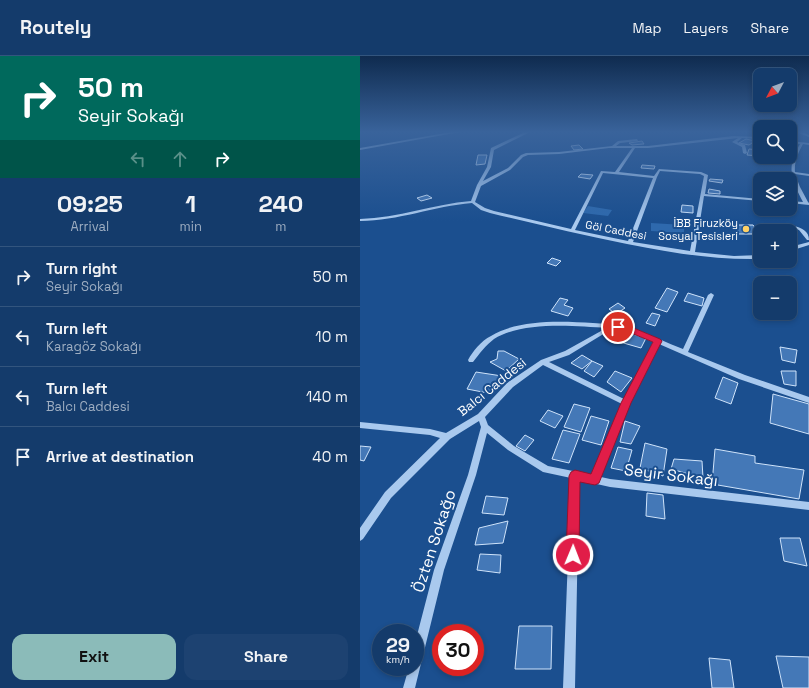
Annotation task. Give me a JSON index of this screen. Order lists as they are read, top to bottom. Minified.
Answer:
{"streets":{"street":["Göl Caddesi","Balcı Caddesi","Seyir Sokağı","Özten Sokağo"]},"crossings":[["Seyir Sokağı","Özten Sokağo"]],"places":["İBB Firuzköy Sosyal Tesisleri"],"north":"bottom left","page":{"header":"Routely","nav":["Map","Layers","Share"],"turn":["50 m","Seyir Sokağı"],"map_buttons":["+","−"],"eta":["09:25","Arrival","1","min","240","m"],"list":[{"name":"Turn right","note":"Seyir Sokağı","value":"50 m"},{"name":"Turn left","note":"Karagöz Sokağı","value":"10 m"},{"name":"Turn left","note":"Balcı Caddesi","value":"140 m"},{"name":"Arrive at destination","value":"40 m"}],"speed":"29 km/h","limit":"30","buttons":["Exit","Share"]}}
